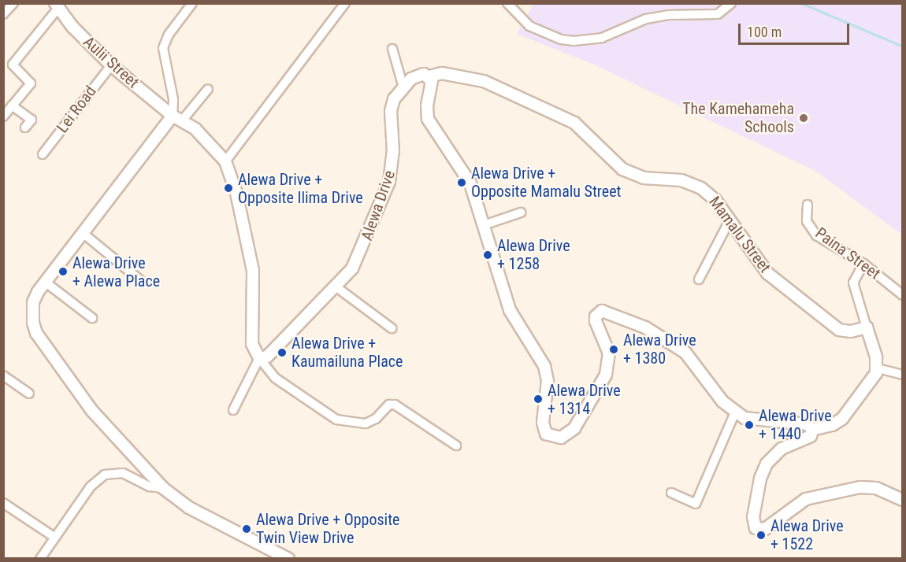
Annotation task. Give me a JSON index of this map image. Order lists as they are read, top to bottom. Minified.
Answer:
{"streets":{"street":["Aulii Street","Lei Road","Alewa Drive","Mamalu Street","Paina Street"]},"crossings":[["Aulii Street","Lei Road"],["Alewa Drive","Mamalu Street"]],"places":["The Kamehameha Schools","Alewa Drive + Opposite Mamalu Street","Alewa Drive + Opposite Ilima Drive","Alewa Drive + 1258","Alewa Drive + Alewa Place","Alewa Drive + 1380","Alewa Drive + Kaumailuna Place","Alewa Drive + 1314","Alewa Drive + 1440","Alewa Drive + Opposite Twin View Drive","Alewa Drive + 1522"],"scale_bar":"100 m"}
